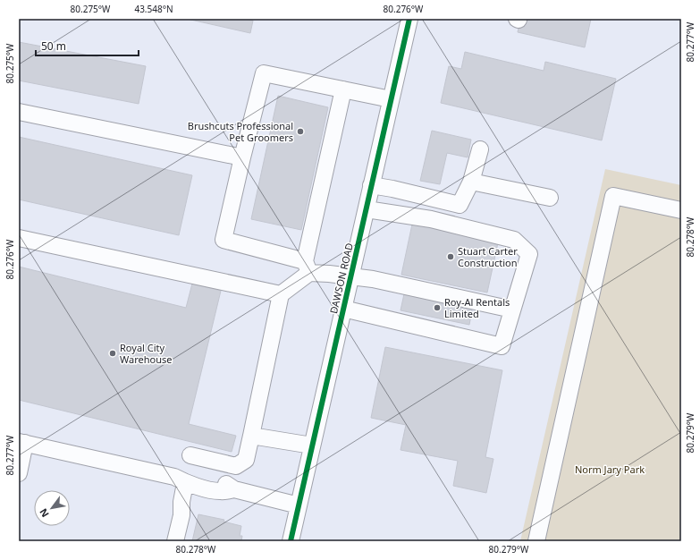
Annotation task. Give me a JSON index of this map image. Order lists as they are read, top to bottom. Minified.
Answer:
{"streets":{"street":["DAWSON ROAD"]},"parks":["Norm Jary Park"],"places":["Brushcuts Professional Pet Groomers","Stuart Carter Construction","Roy-Al Rentals Limited","Royal City Warehouse"],"scale_bar":"50 m","north":"bottom left","coordinates":["80.275°W","43.548°N","80.276°W","80.277°W","80.278°W","80.279°W"]}
